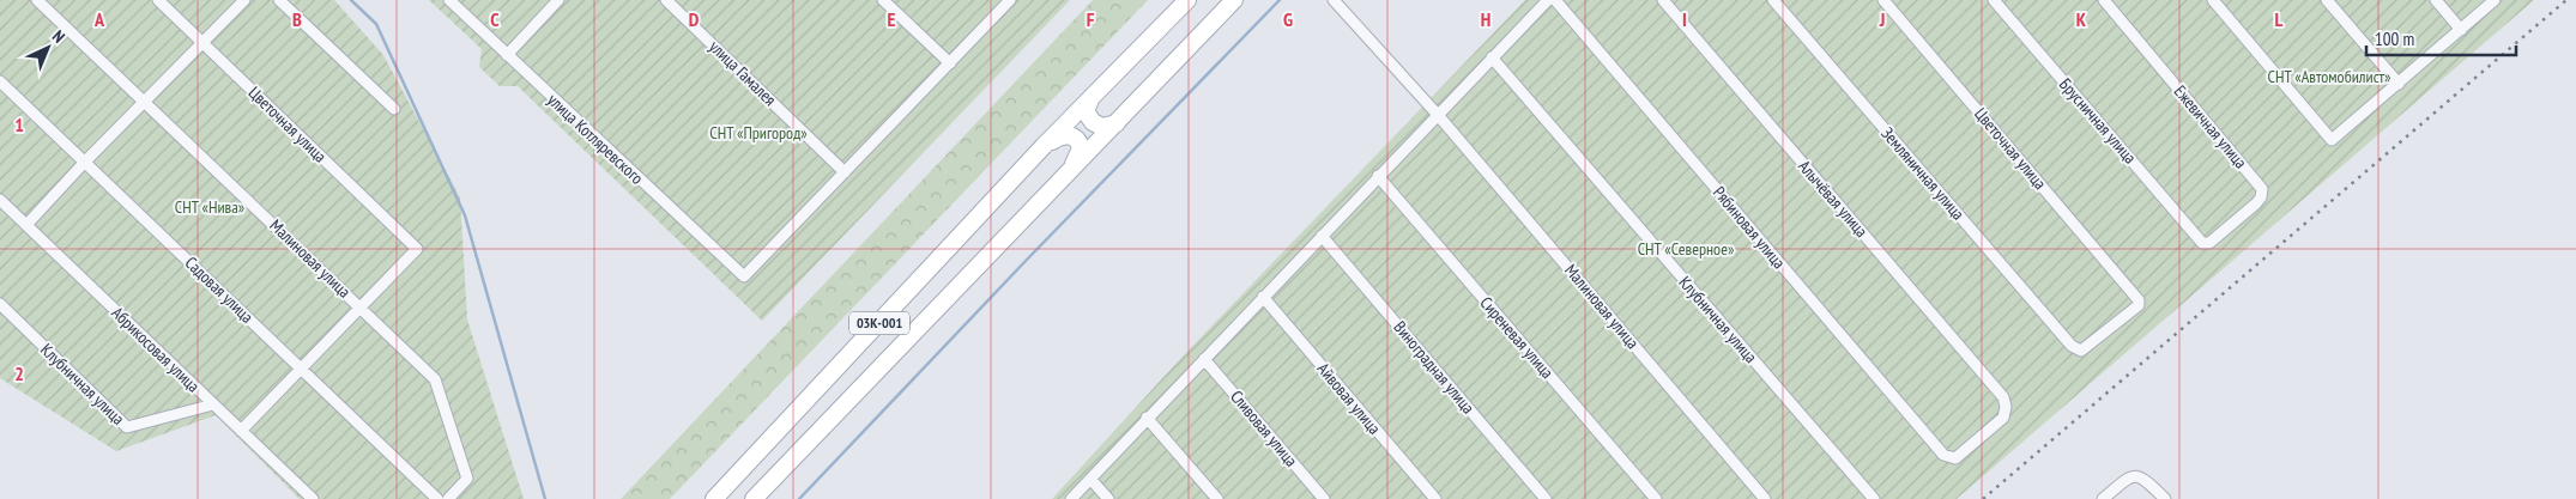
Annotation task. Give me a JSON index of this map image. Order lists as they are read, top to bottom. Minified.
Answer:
{"streets":{"main road":["03К-001"],"street":["улица Гамалея","Брусничная улица","Цветочная улица","Ежевичная улица","улица Котляревского","Земляничная улица","Алычёвая улица","Рябиновая улица","Малиновая улица","Садовая улица","Клубничная улица","Сиреневая улица","Абрикосовая улица","Виноградная улица","Айвовая улица","Сливовая улица"]},"crossings":[["улица Гамалея","улица Котляревского"],["Брусничная улица","Ежевичная улица"],["Цветочная улица","Земляничная улица"],["Цветочная улица","Малиновая улица"],["Алычёвая улица","Рябиновая улица"],["Клубничная улица","Абрикосовая улица"]],"parks":["СНТ «Автомобилист»","СНТ «Пригород»","СНТ «Нива»","СНТ «Северное»"],"scale_bar":"100 m","north":"top right","grid":{"columns":["A","B","C","D","E","F","G","H","I","J","K","L"],"rows":["1","2"]}}
